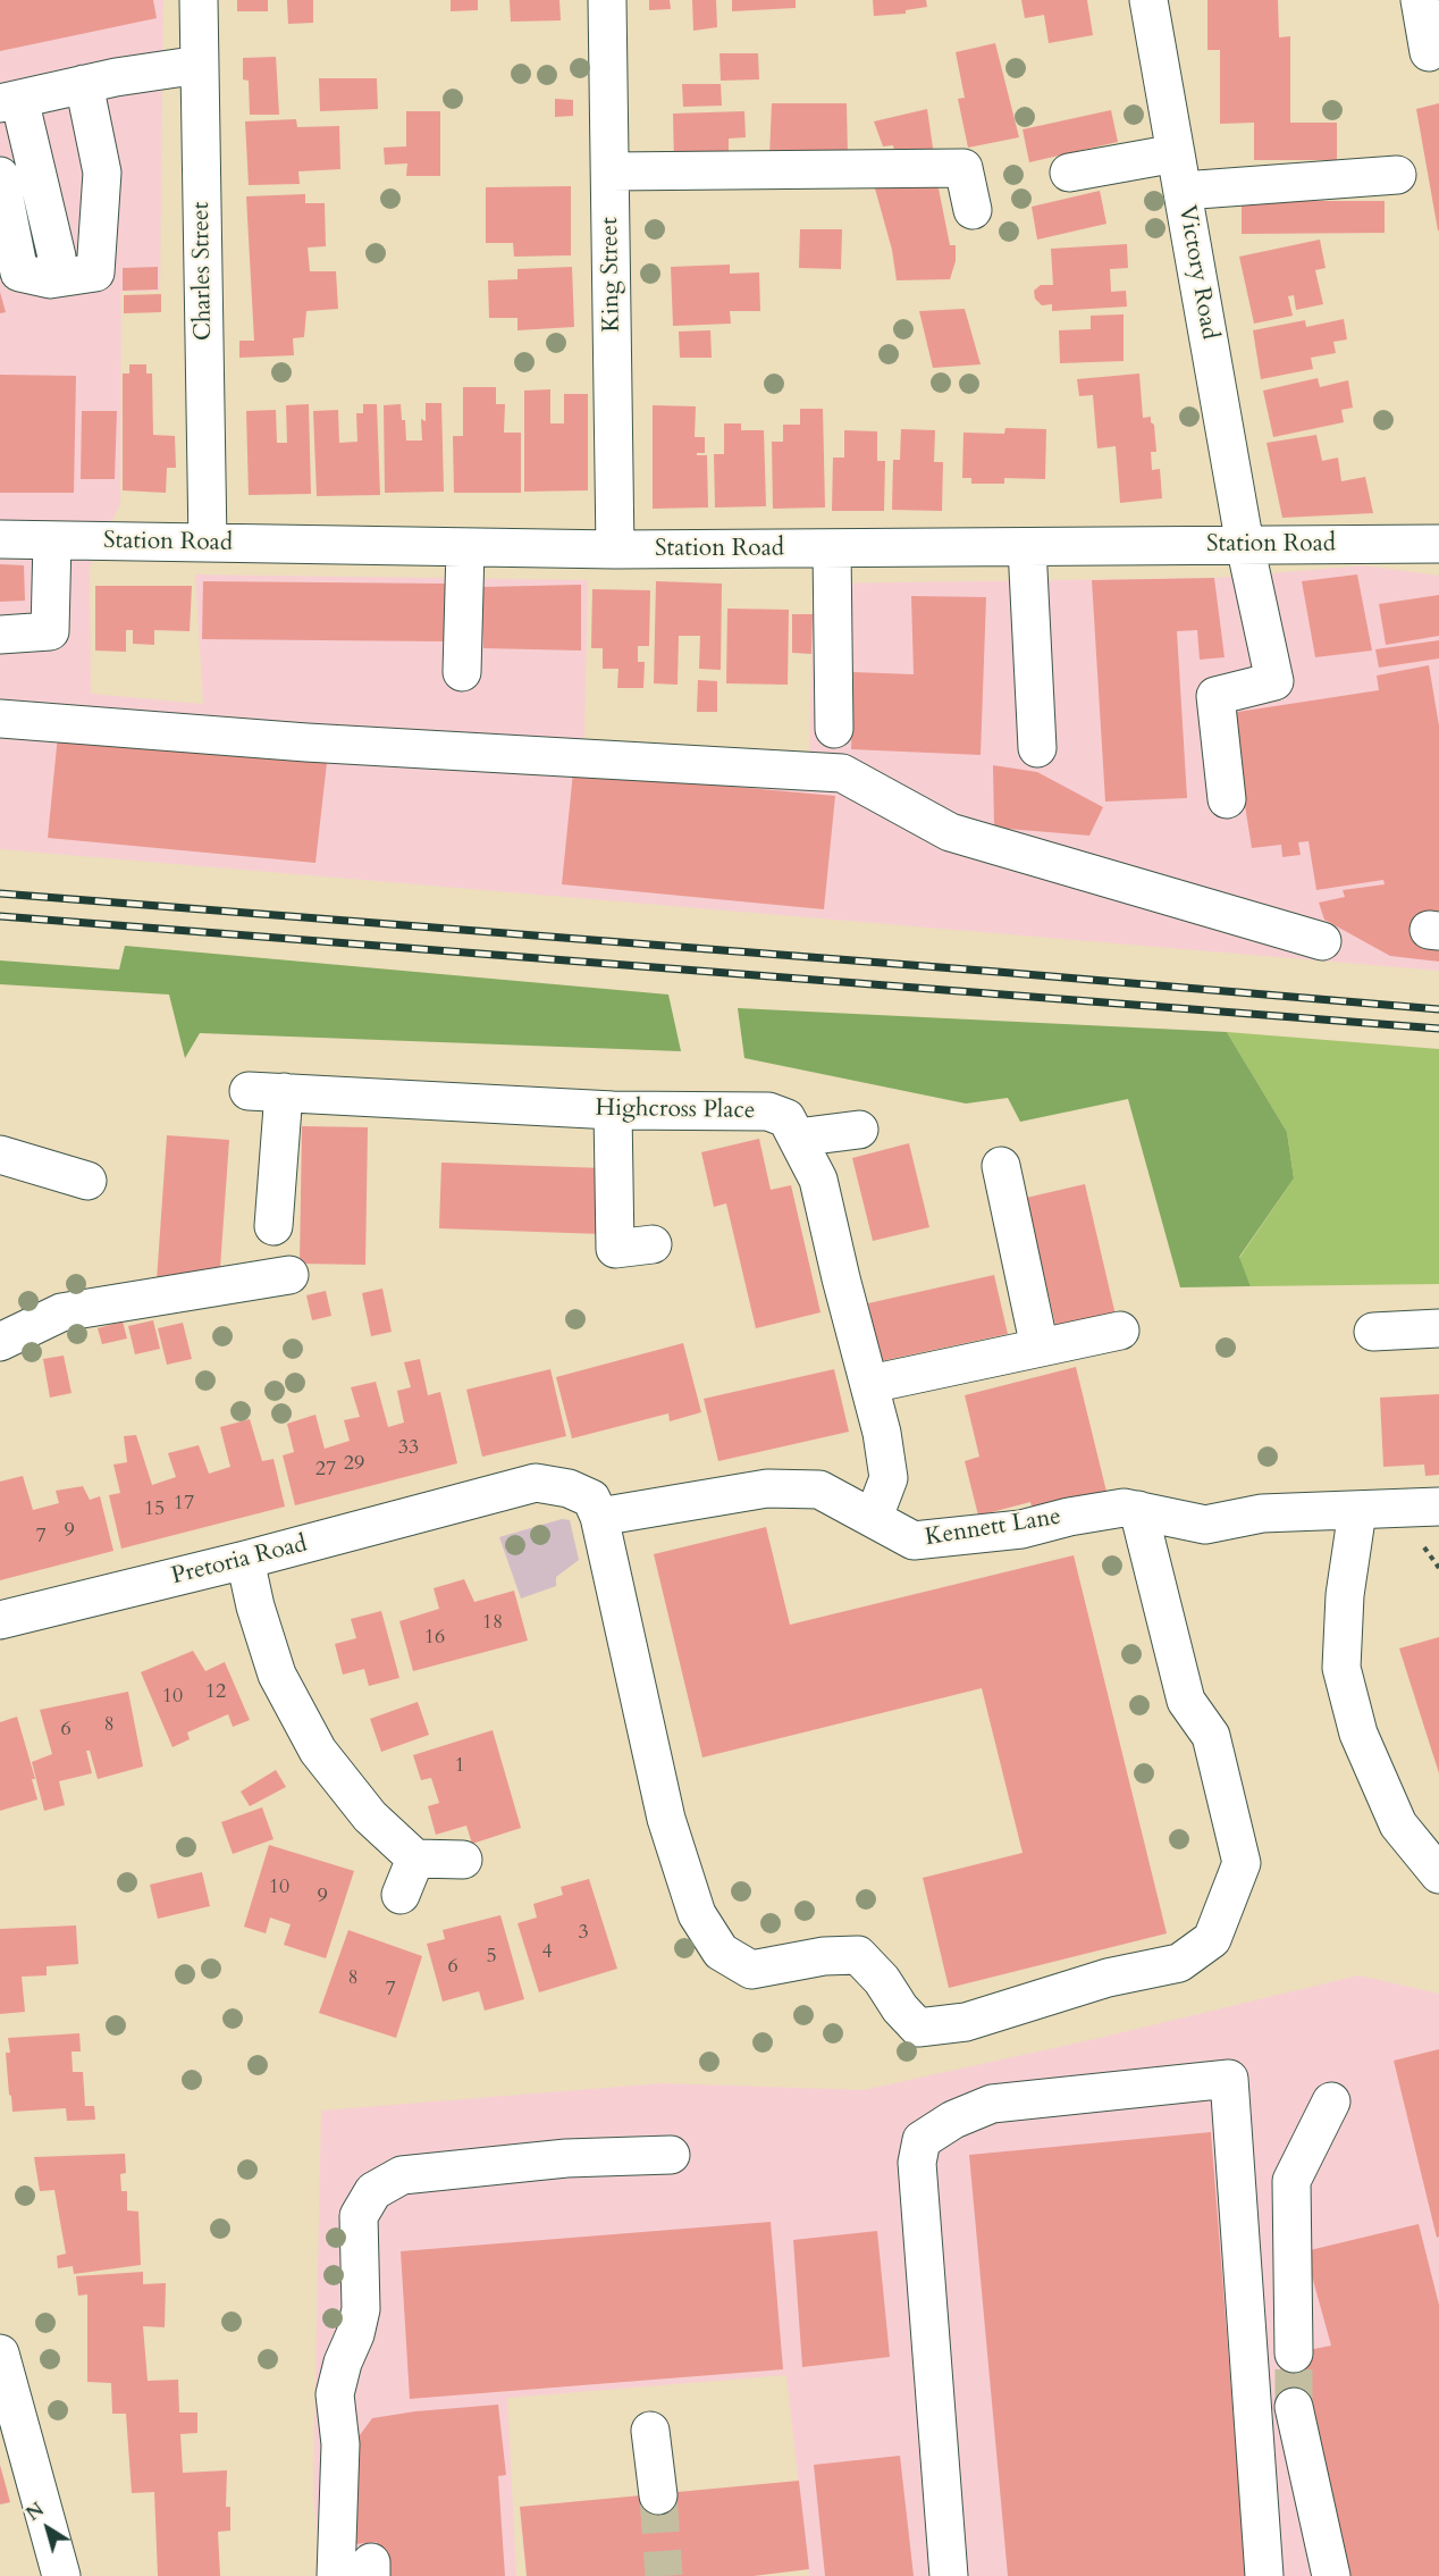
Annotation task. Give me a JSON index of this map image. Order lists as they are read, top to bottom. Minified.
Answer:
{"streets":{"street":["Charles Street","Victory Road","King Street","Station Road","Highcross Place","Kennett Lane","Pretoria Road"]},"crossings":[["Charles Street","Station Road"],["Victory Road","Station Road"],["King Street","Station Road"],["Highcross Place","Kennett Lane"],["Kennett Lane","Pretoria Road"]],"house_numbers":["33","29","27","17","15","9","7","18","16","12","10","8","6","1","10","9","3","4","5","6","8","7"],"north":"top left"}
